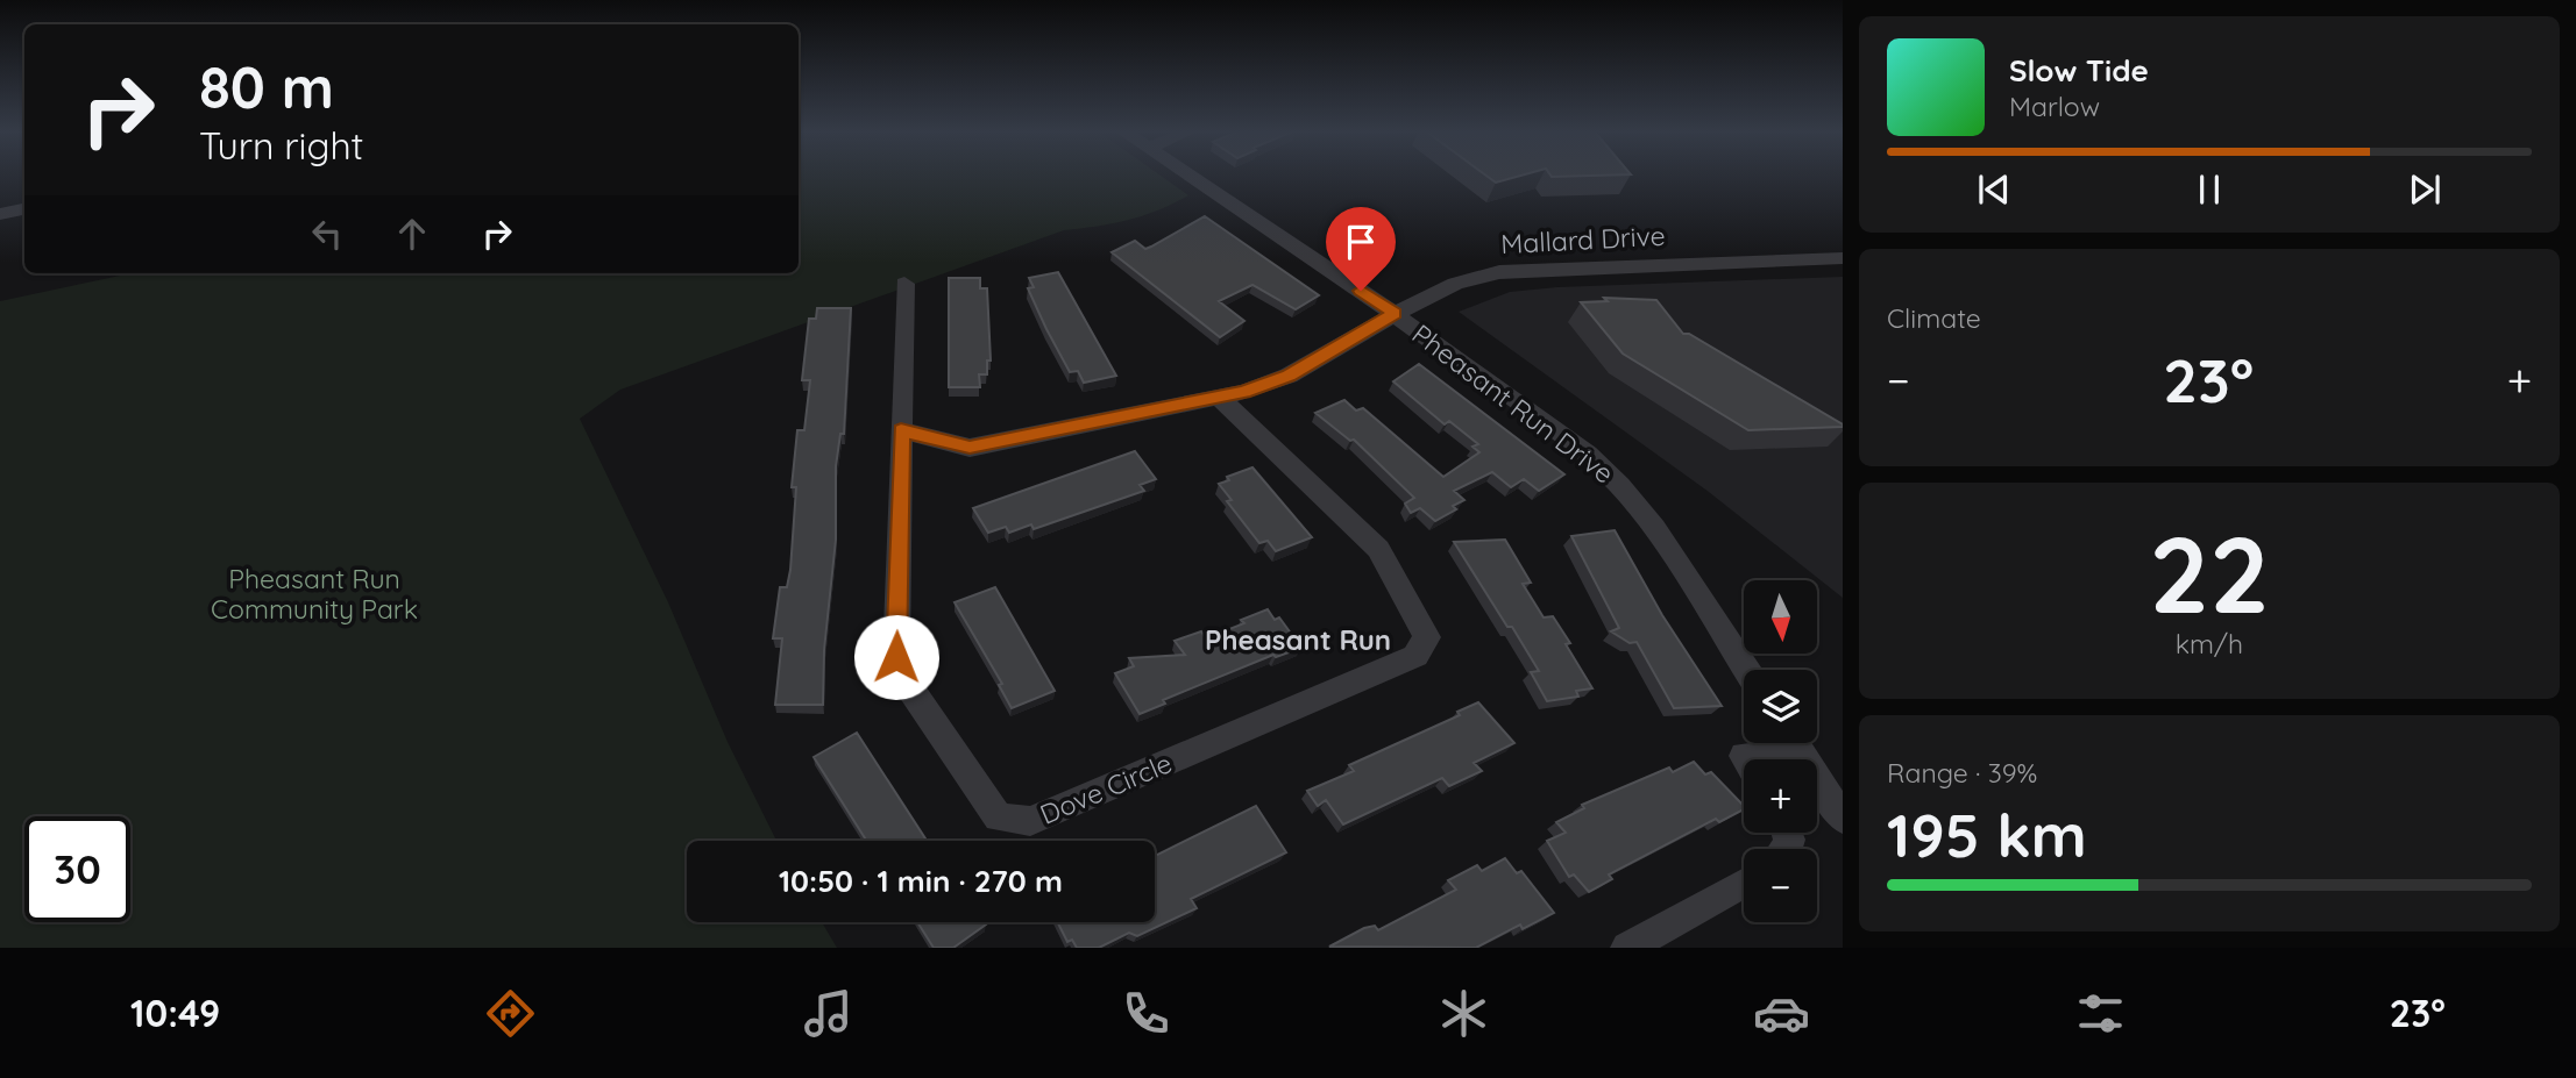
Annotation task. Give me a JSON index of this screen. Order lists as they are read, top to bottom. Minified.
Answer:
{"streets":{"street":["Mallard Drive","Pheasant Run Drive","Dove Circle"]},"crossings":[["Mallard Drive","Pheasant Run Drive"],["Mallard Drive","Dove Circle"]],"districts":["Pheasant Run"],"parks":["Pheasant Run Community Park"],"north":"bottom","page":{"turn":["80 m","Turn right"],"song":["Slow Tide","Marlow"],"tile":["Climate",["22","km/h"],["Range · 39%","195 km"]],"heat":["−","23°","+"],"map_buttons":["+","−"],"limit":"30","trip":"10:50 · 1 min · 270 m","tabs":["10:49","23°"]}}
